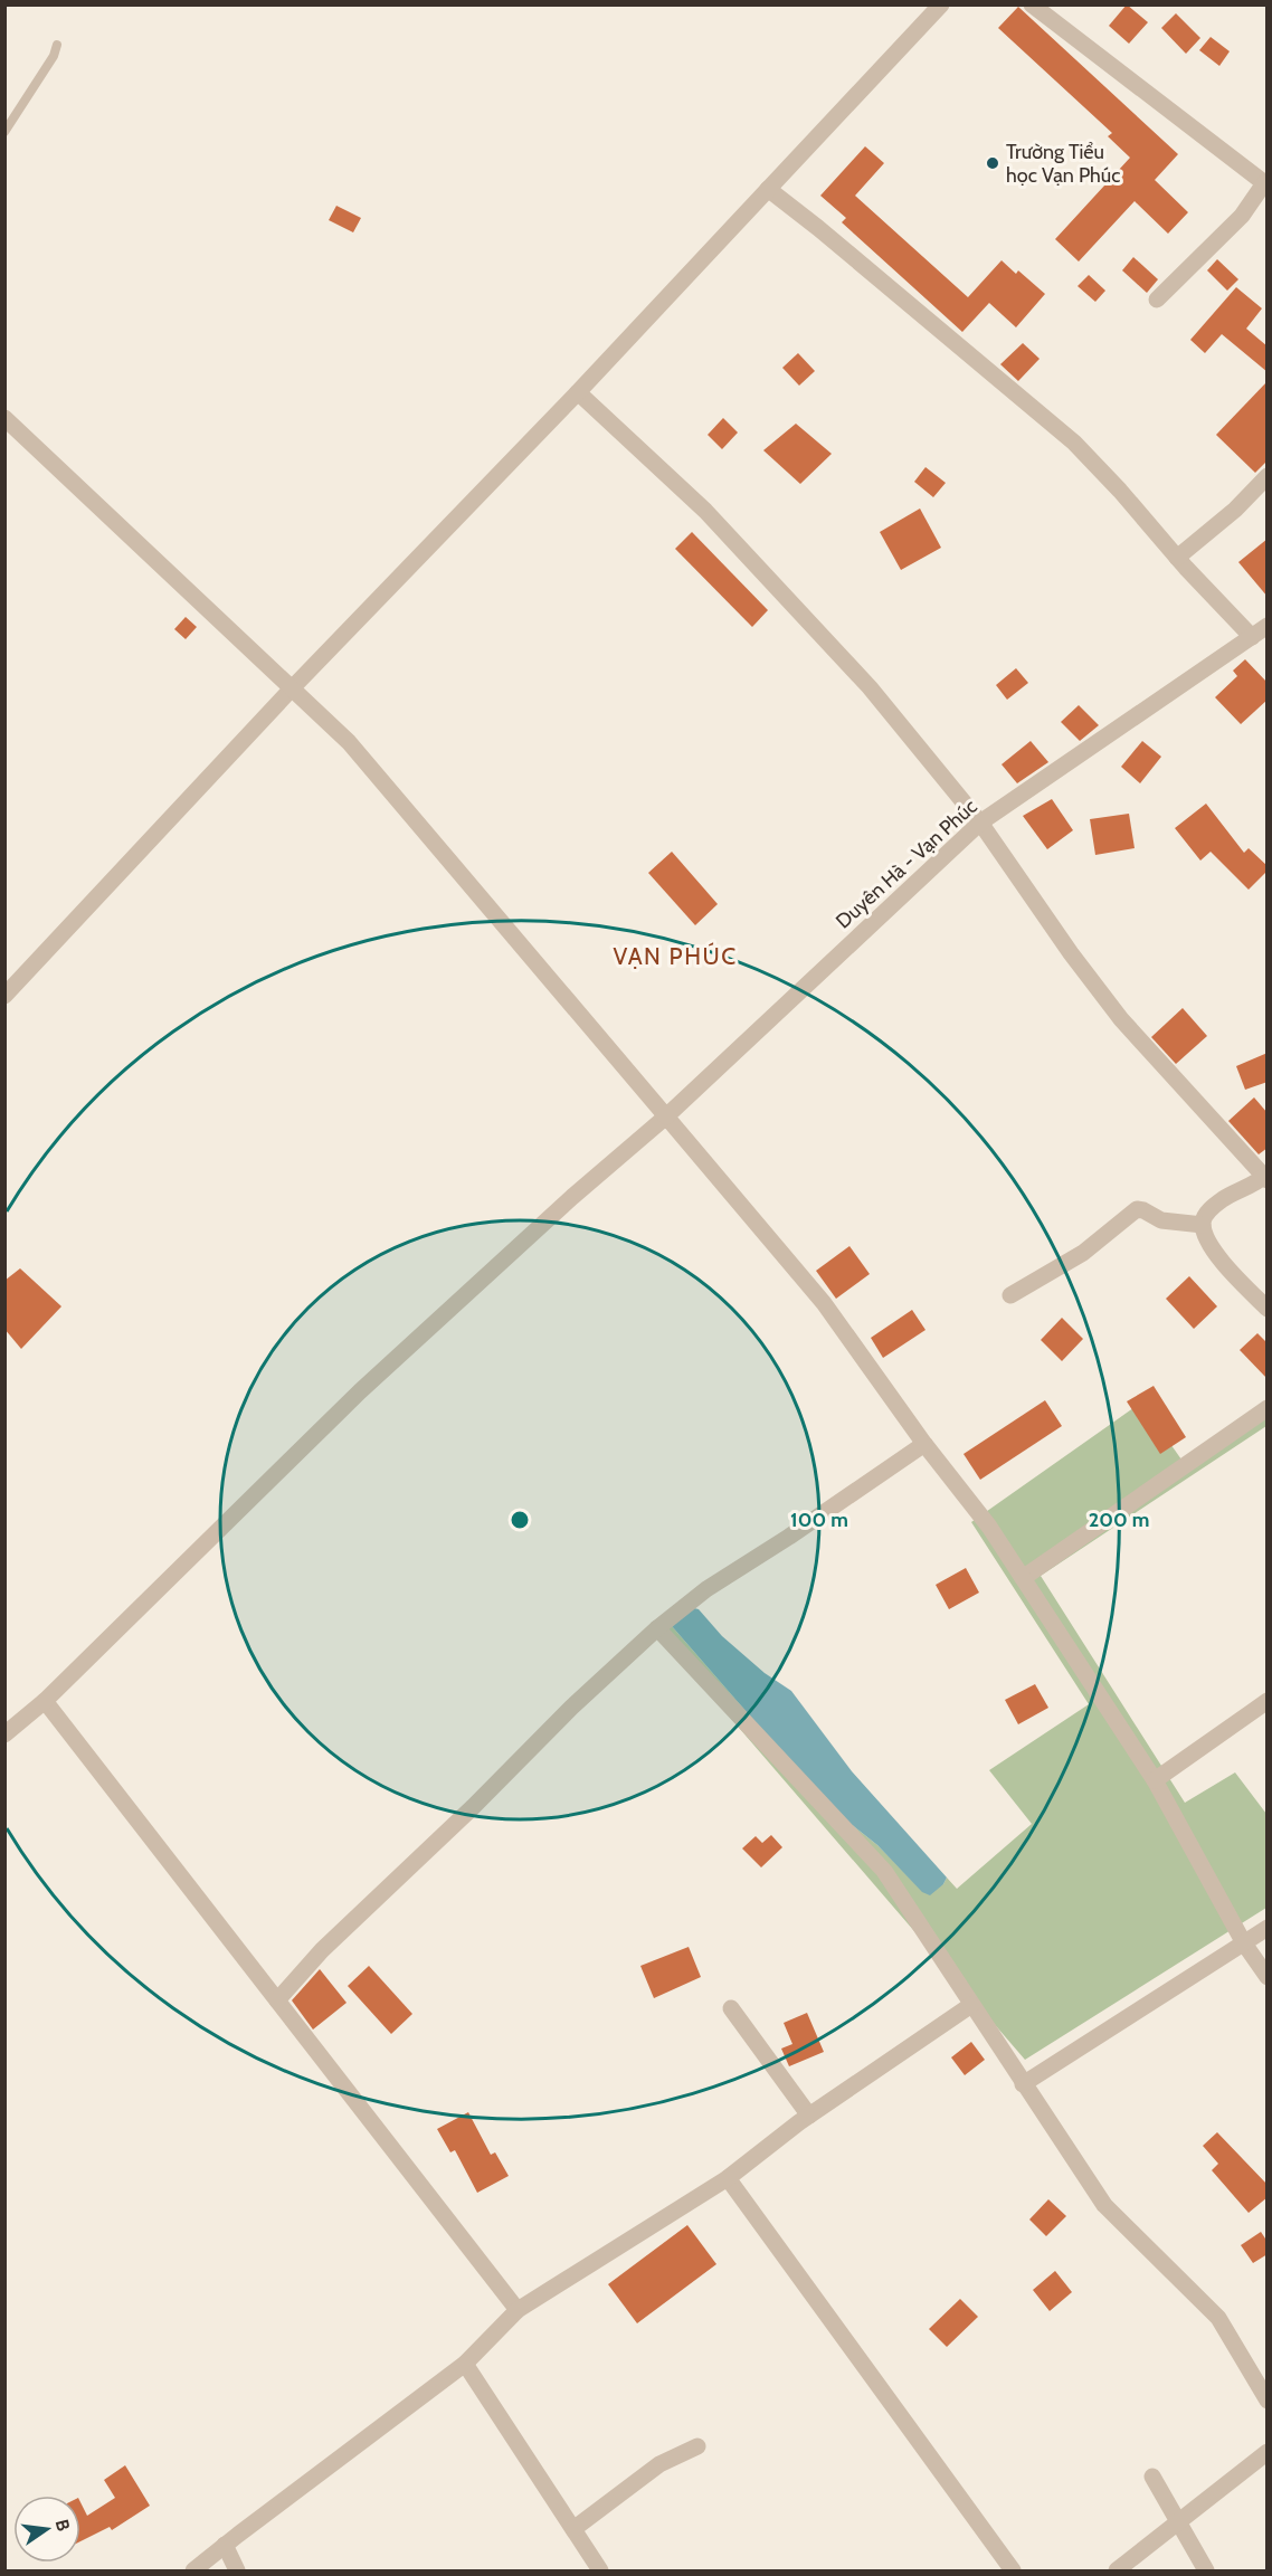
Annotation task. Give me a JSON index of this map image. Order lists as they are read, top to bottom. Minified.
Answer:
{"streets":{"street":["Duyên Hà - Vạn Phúc"]},"districts":["VẠN PHÚC"],"places":["Trường Tiểu học Vạn Phúc"],"north":"right","rings":["100 m","200 m"]}
